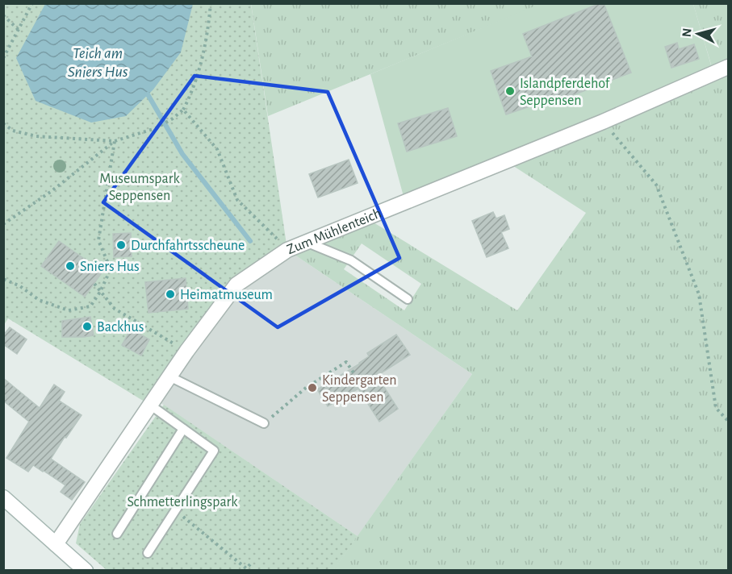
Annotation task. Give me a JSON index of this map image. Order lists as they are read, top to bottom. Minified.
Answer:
{"streets":{"street":["Zum Mühlenteich"]},"water":["Teich am Sniers Hus"],"parks":["Museumspark Seppensen","Schmetterlingspark"],"places":["Islandpferdehof Seppensen","Durchfahrtsscheune","Sniers Hus","Heimatmuseum","Backhus","Kindergarten Seppensen"],"north":"left"}
